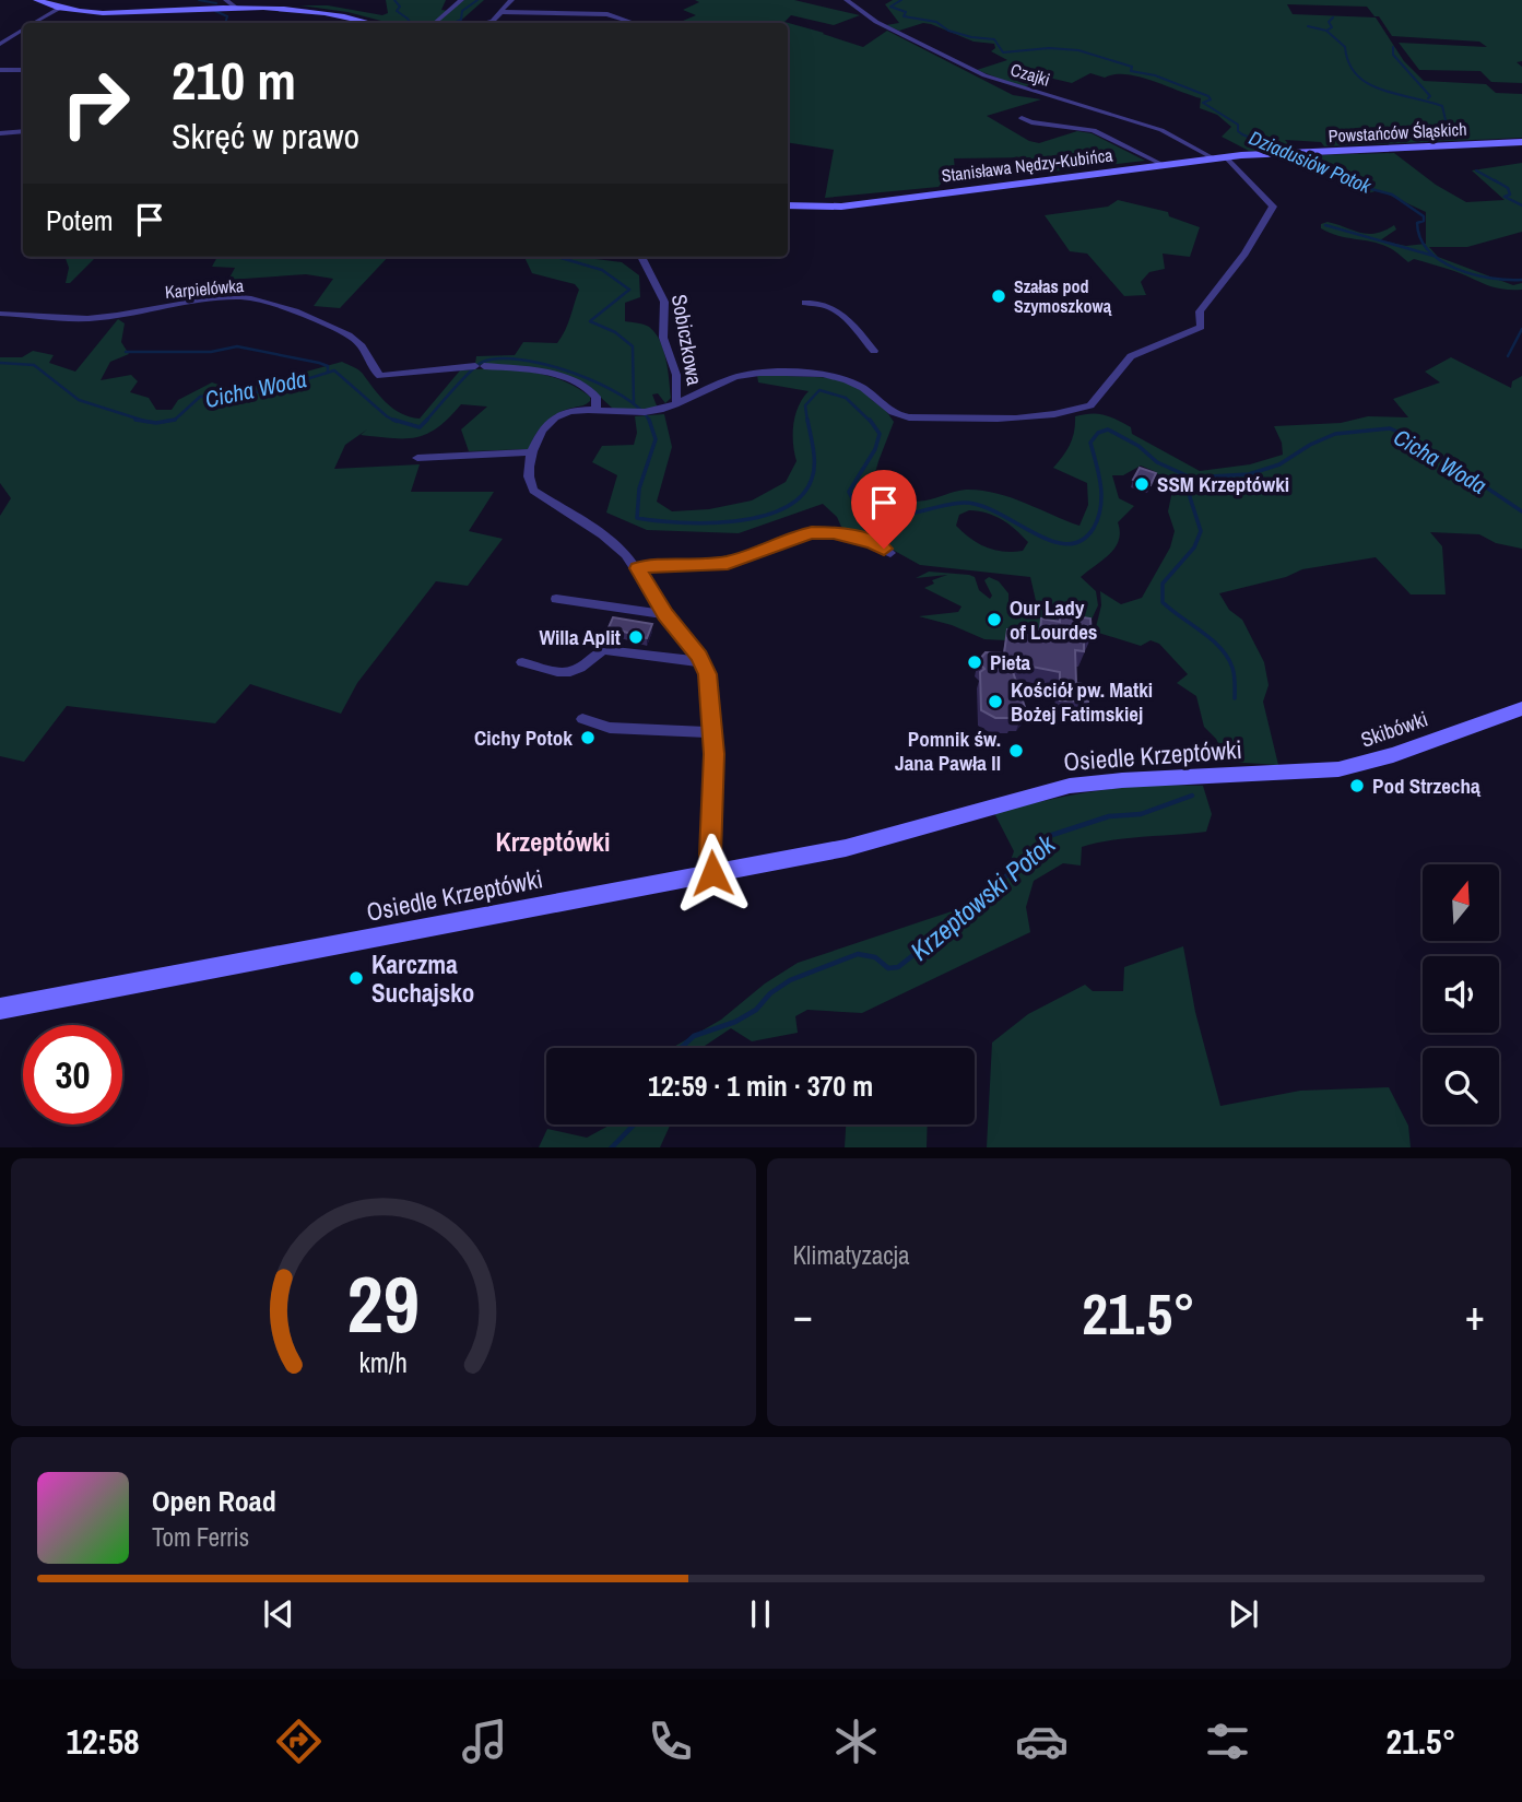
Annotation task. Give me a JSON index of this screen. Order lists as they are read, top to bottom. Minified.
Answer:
{"streets":{"street":["Czajki","Powstańców Śląskich","Stanisława Nędzy-Kubińca","Karpielówka","Sobiczkowa","Skibówki","Osiedle Krzeptówki"]},"crossings":[["Czajki","Stanisława Nędzy-Kubińca"],["Powstańców Śląskich","Stanisława Nędzy-Kubińca"],["Karpielówka","Sobiczkowa"],["Skibówki","Osiedle Krzeptówki"]],"districts":["Krzeptówki"],"water":["Dziadusiów Potok","Cicha Woda","Krzeptowski Potok"],"places":["Szałas pod Szymoszkową","SSM Krzeptówki","Our Lady of Lourdes","Willa Aplit","Pieta","Kościół pw. Matki Bożej Fatimskiej","Cichy Potok","Pomnik św. Jana Pawła II","Pod Strzechą","Karczma Suchajsko"],"north":"top","page":{"turn":["210 m","Skręć w prawo"],"then":"Potem","limit":"30","trip":"12:59 · 1 min · 370 m","tile":"Klimatyzacja","heat":["−","21.5°","+"],"song":["Open Road","Tom Ferris"],"tabs":["12:58","21.5°"],"gauge":["29","km/h"]}}
